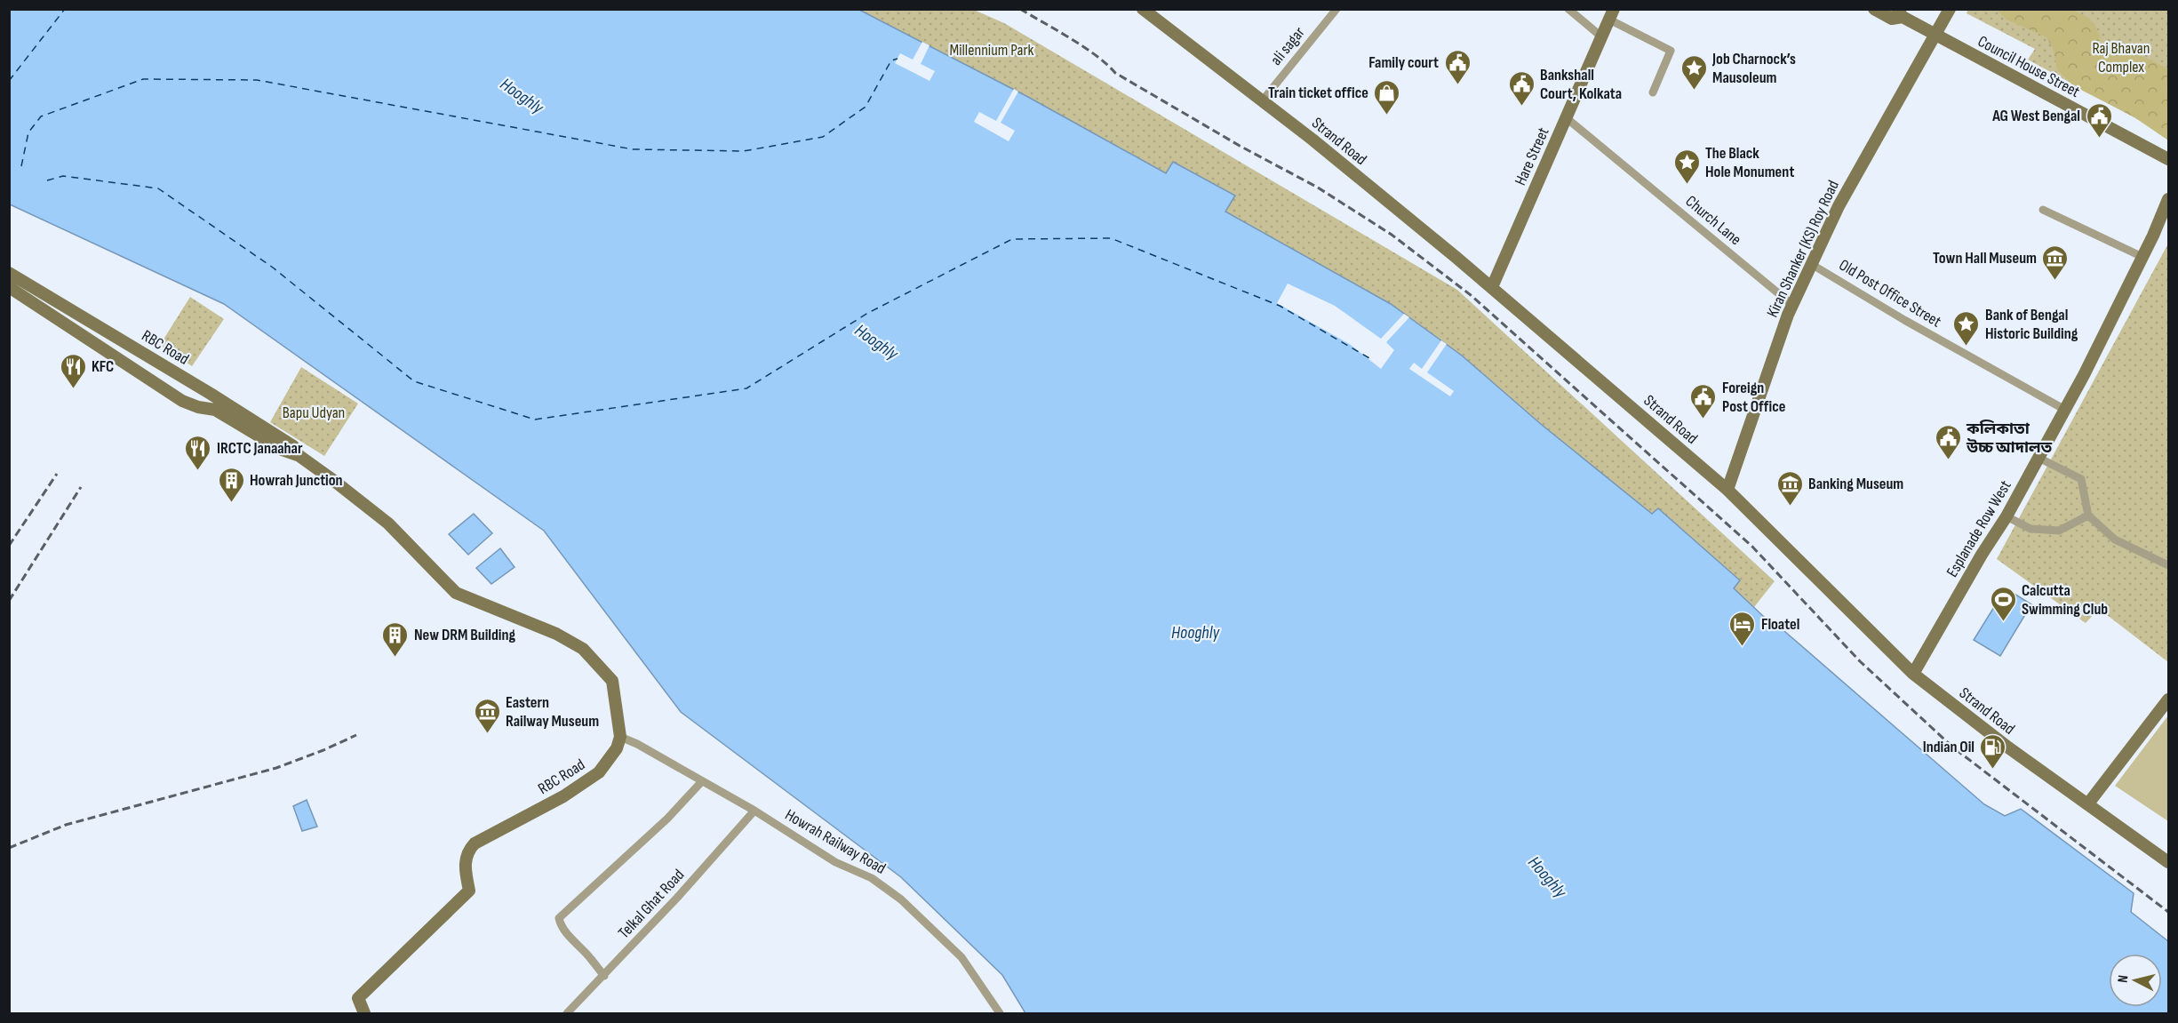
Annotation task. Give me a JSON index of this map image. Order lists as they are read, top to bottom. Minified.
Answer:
{"streets":{"main road":["Council House Street","Strand Road","Hare Street","Kiran Shanker (KS) Roy Road","RBC Road","Esplanade Row West"],"street":["ali sagar","Church Lane","Old Post Office Street","Howrah Railway Road","Telkal Ghat Road"]},"crossings":[["ali sagar","Strand Road"],["Council House Street","Kiran Shanker (KS) Roy Road"],["Strand Road","Hare Street"],["Strand Road","Kiran Shanker (KS) Roy Road"],["Strand Road","Esplanade Row West"],["Hare Street","Church Lane"],["Church Lane","Kiran Shanker (KS) Roy Road"],["Kiran Shanker (KS) Roy Road","Old Post Office Street"],["Old Post Office Street","Esplanade Row West"],["RBC Road","Howrah Railway Road"],["Howrah Railway Road","Telkal Ghat Road"]],"water":["Hooghly"],"parks":["Raj Bhavan Complex","Millennium Park","Bapu Udyan"],"places":{"public building":["Family court","Bankshall Court, Kolkata","AG West Bengal","Foreign Post Office","কলিকাতা উচ্চ আদালত"],"place":["Job Charnock’s Mausoleum","The Black Hole Monument","Bank of Bengal Historic Building"],"shop":["Train ticket office"],"museum":["Town Hall Museum","Banking Museum","Eastern Railway Museum"],"restaurant":["KFC","IRCTC Janaahar"],"building":["Howrah Junction","New DRM Building"],"sports":["Calcutta Swimming Club"],"hotel":["Floatel"],"fuel station":["Indian Oil"]},"north":"left"}
